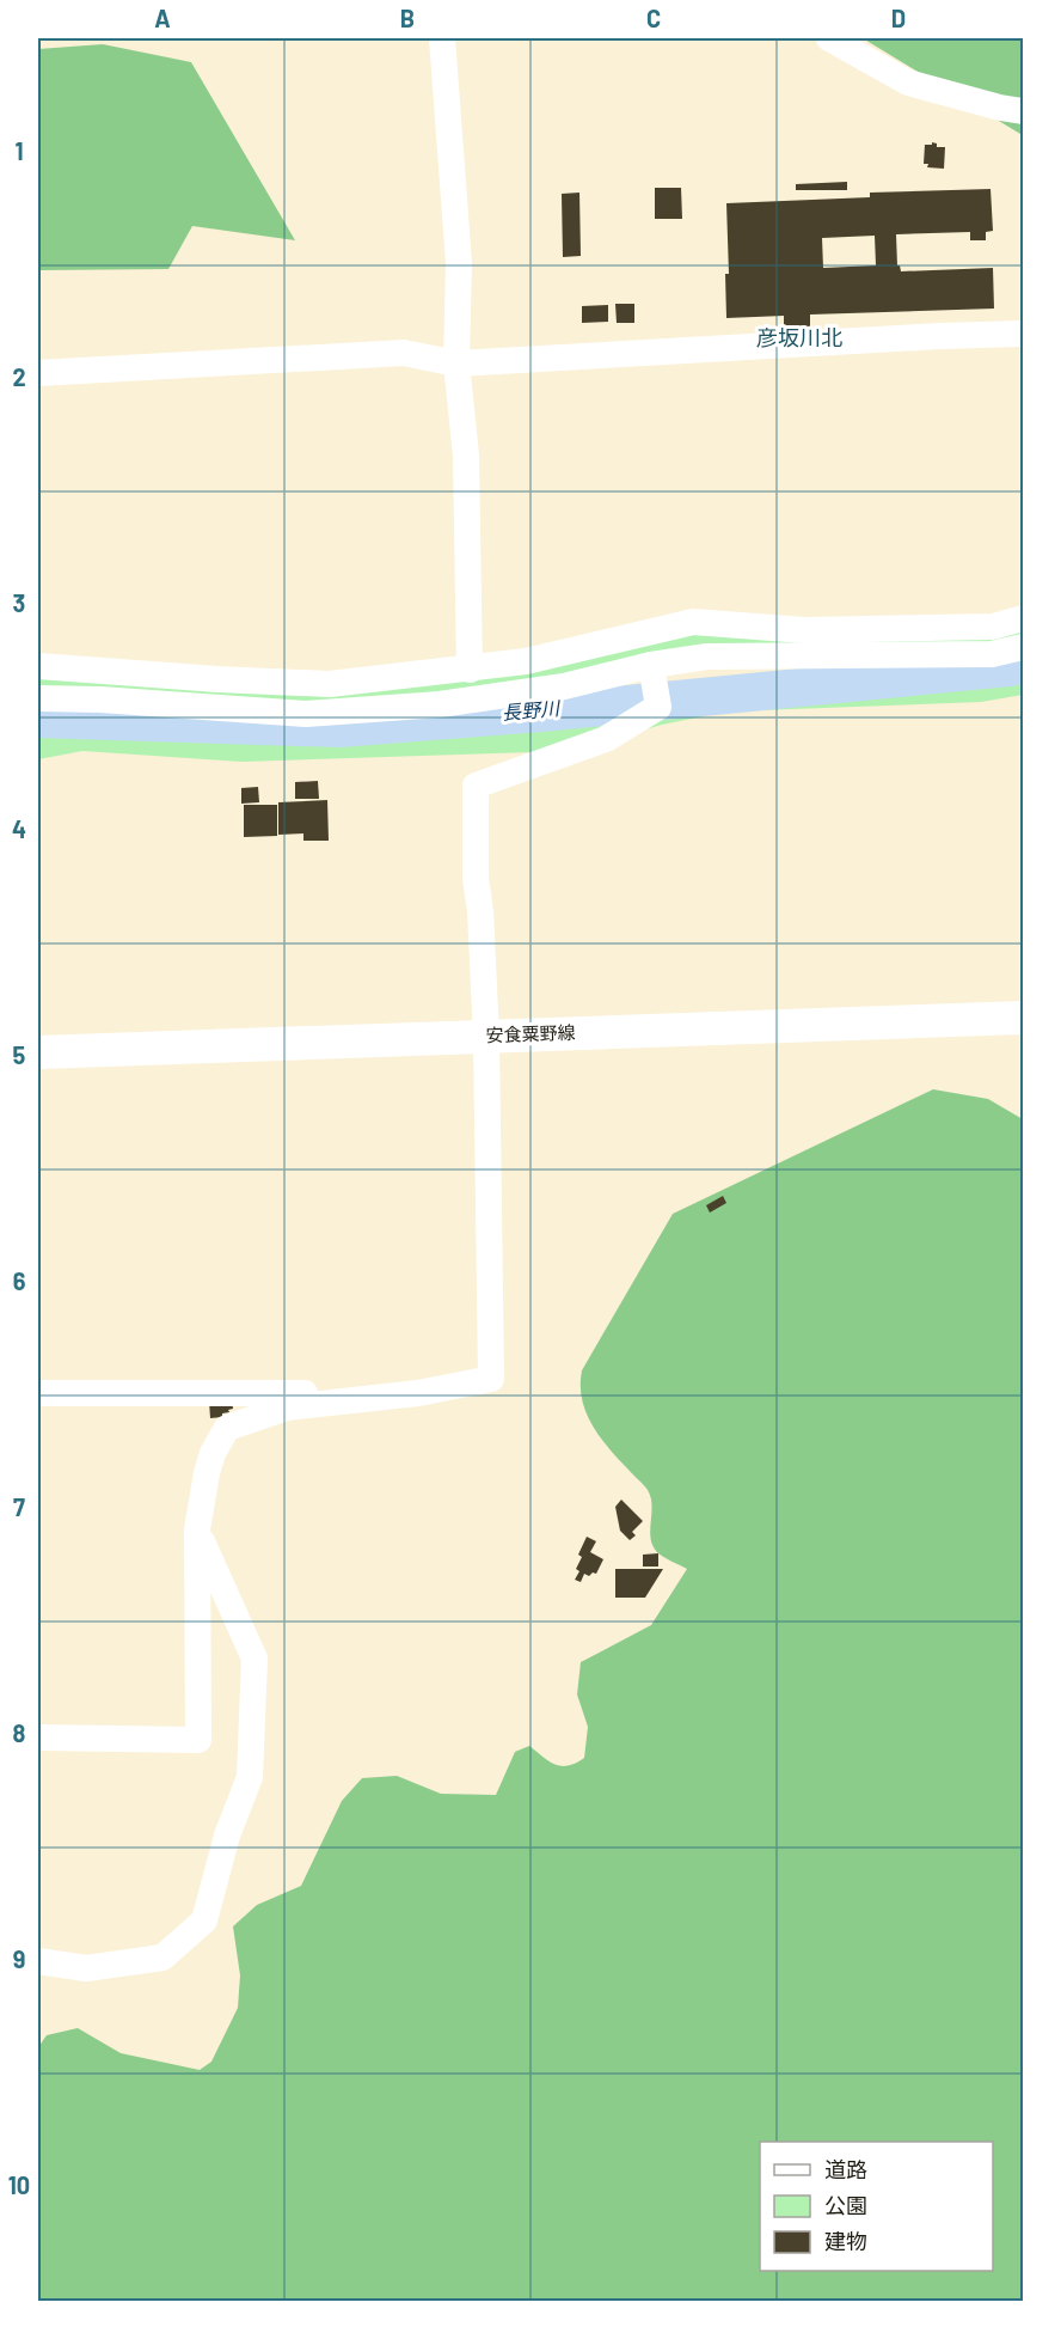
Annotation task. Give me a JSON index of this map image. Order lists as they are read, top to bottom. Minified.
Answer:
{"streets":{"main road":["安食粟野線"]},"districts":["彦坂川北"],"water":["長野川"],"legend":["道路","公園","建物"],"grid":{"columns":["A","B","C","D"],"rows":["1","2","3","4","5","6","7","8","9","10"]}}
